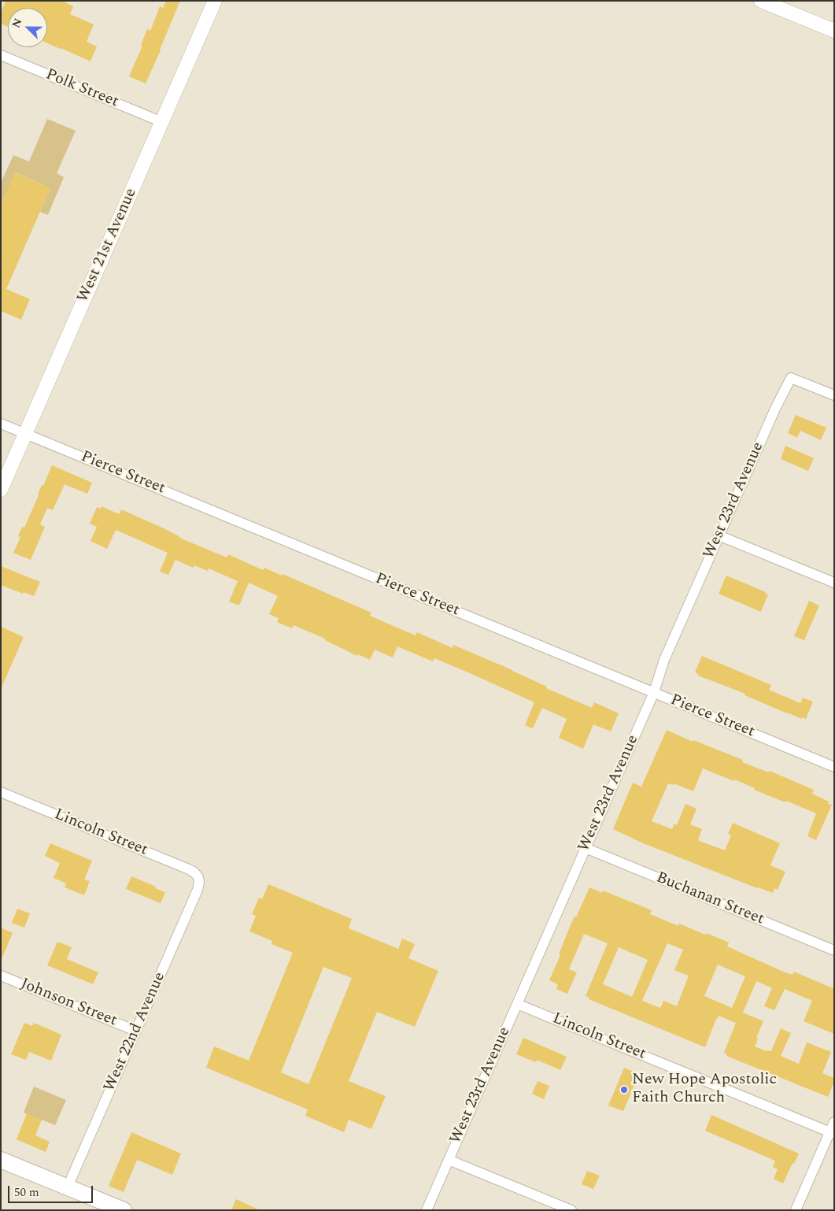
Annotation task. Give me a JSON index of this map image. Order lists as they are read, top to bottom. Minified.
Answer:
{"streets":{"street":["Polk Street","West 21st Avenue","Pierce Street","West 23rd Avenue","Lincoln Street","Buchanan Street","Johnson Street","West 22nd Avenue"]},"crossings":[["Polk Street","West 21st Avenue"],["West 21st Avenue","Pierce Street"],["Pierce Street","West 23rd Avenue"],["West 23rd Avenue","Lincoln Street"],["West 23rd Avenue","Buchanan Street"],["Lincoln Street","West 22nd Avenue"],["Johnson Street","West 22nd Avenue"]],"places":["New Hope Apostolic Faith Church"],"scale_bar":"50 m","north":"top left"}
